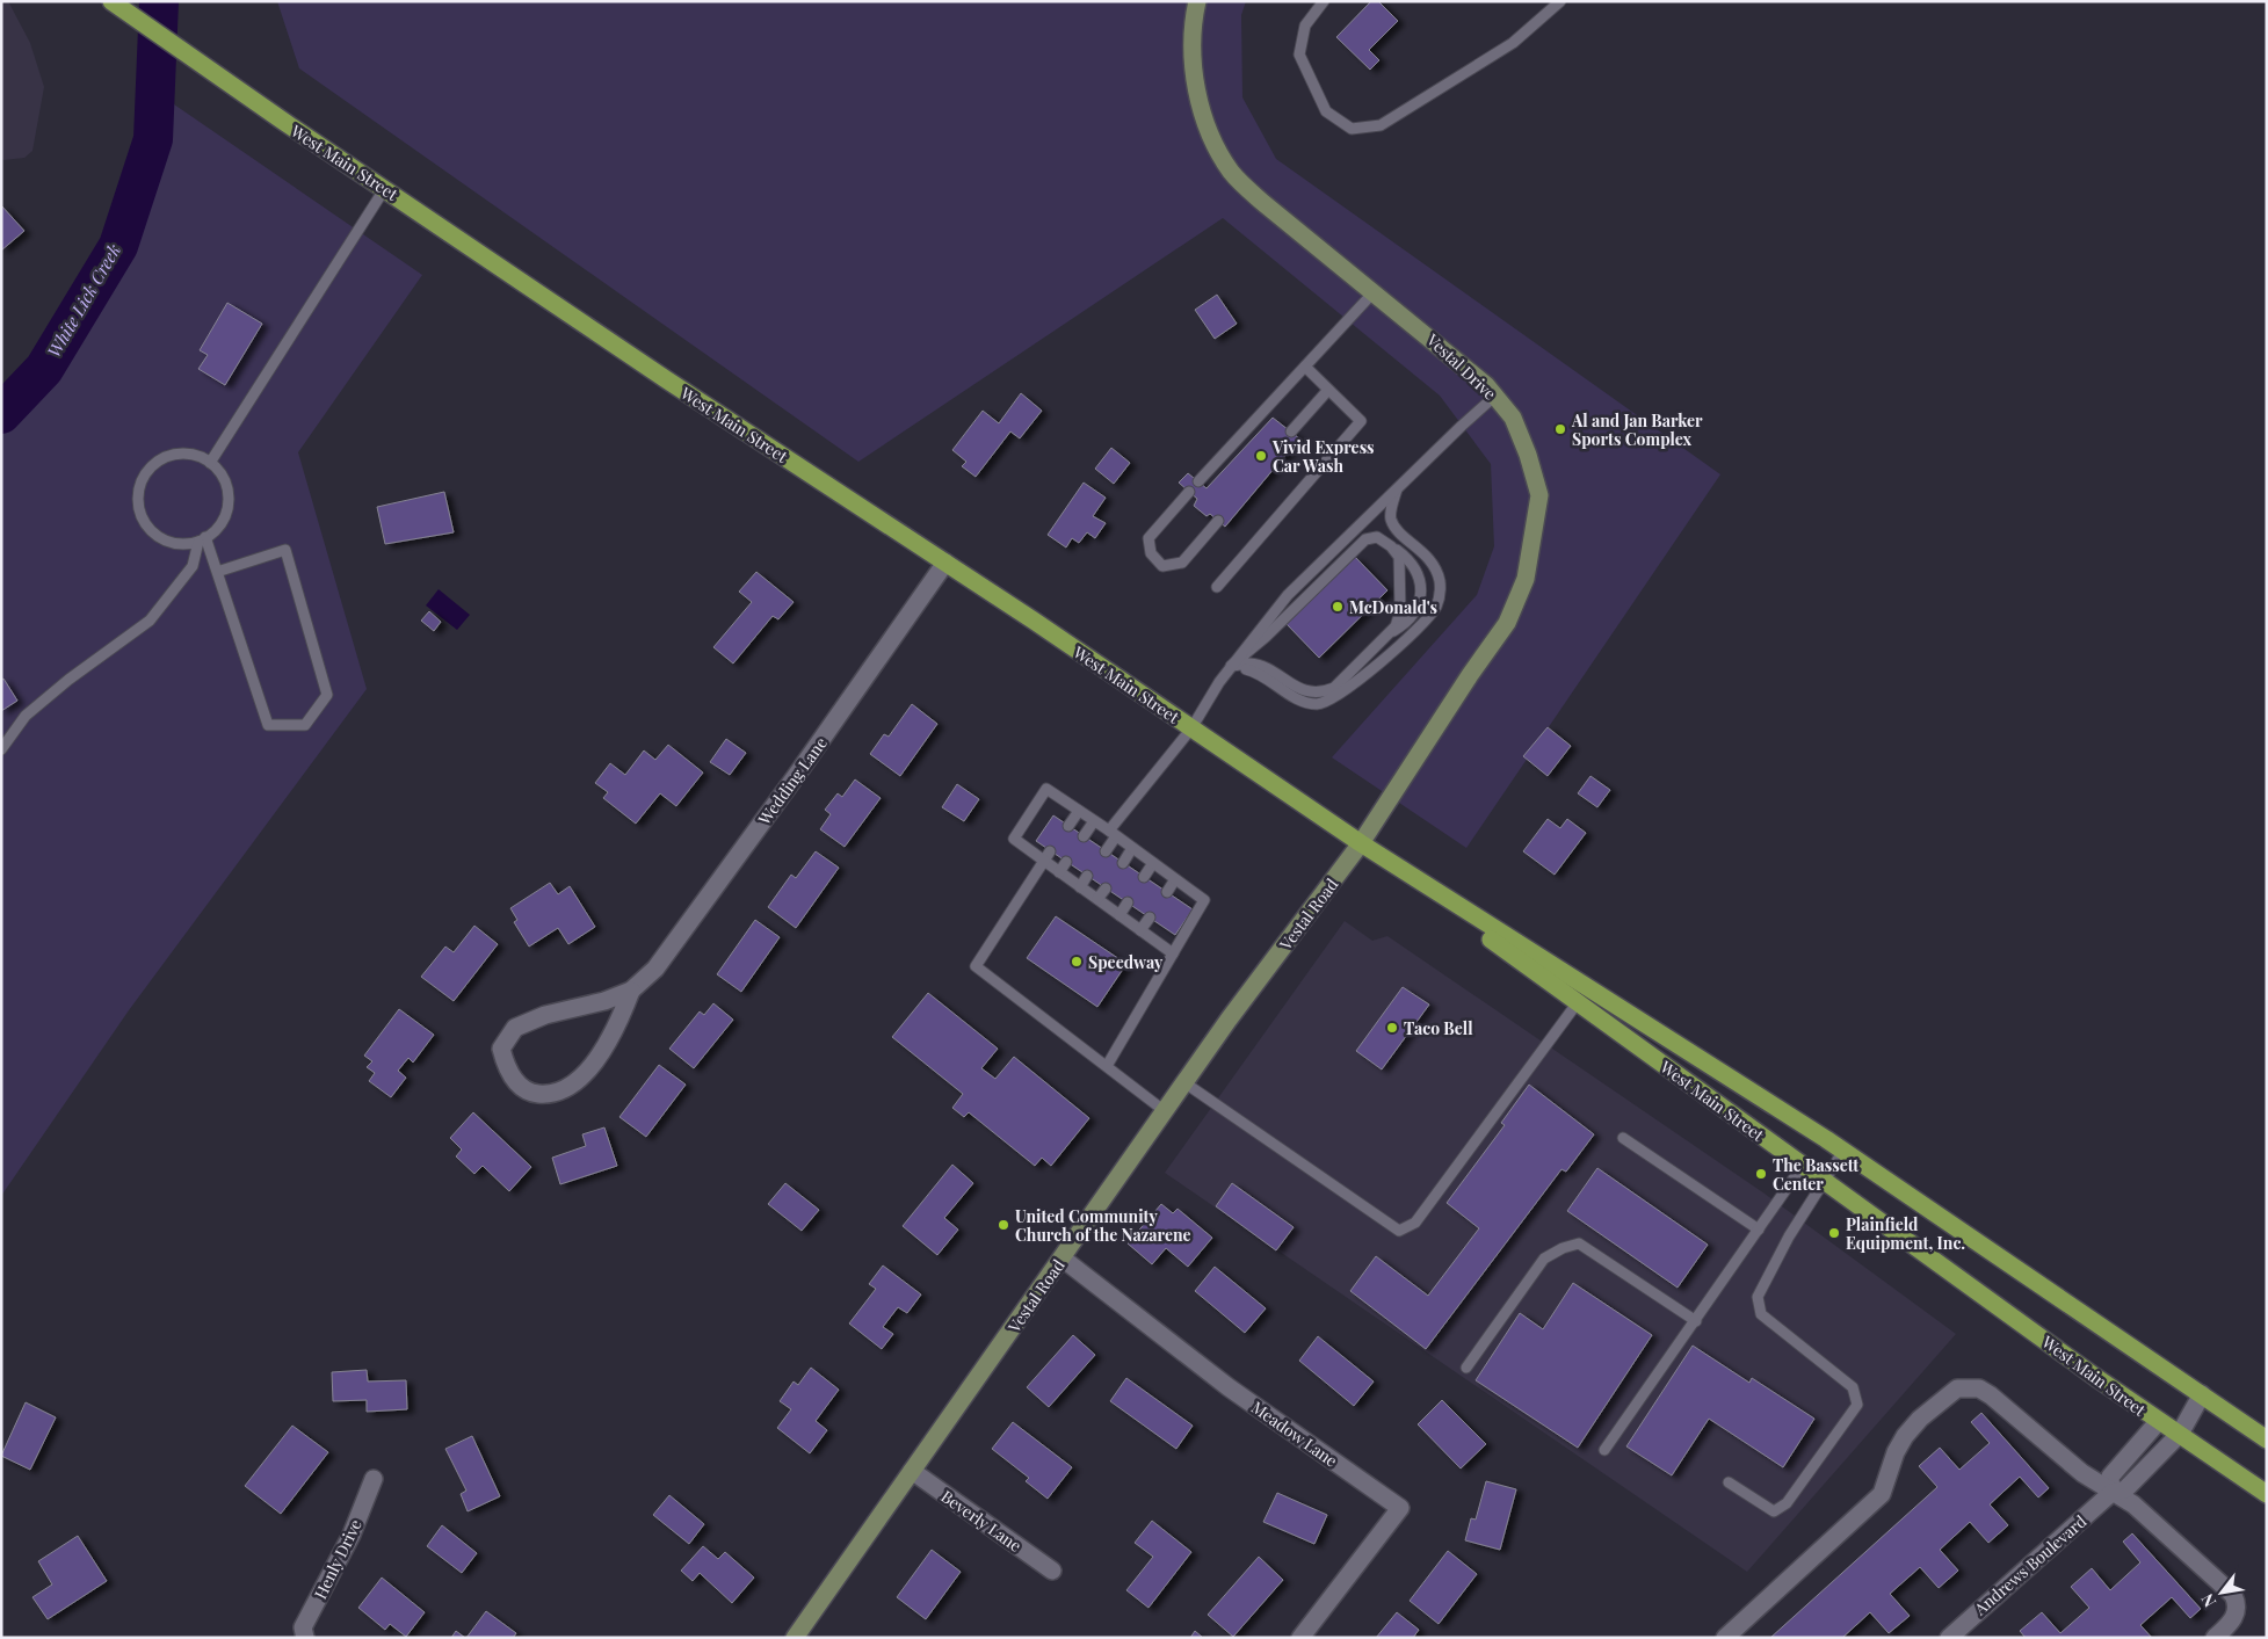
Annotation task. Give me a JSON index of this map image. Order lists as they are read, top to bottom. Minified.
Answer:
{"streets":{"main road":["West Main Street"],"street":["Vestal Drive","Wedding Lane","Vestal Road","Meadow Lane","Beverly Lane","Henly Drive","Andrews Boulevard"]},"crossings":[["West Main Street","Vestal Drive"],["West Main Street","Wedding Lane"],["West Main Street","Vestal Road"],["West Main Street","Andrews Boulevard"],["Vestal Drive","Vestal Road"],["Vestal Road","Meadow Lane"],["Vestal Road","Beverly Lane"]],"water":["White Lick Creek"],"places":["Al and Jan Barker Sports Complex","Vivid Express Car Wash","McDonald's","Speedway","Taco Bell","The Bassett Center","United Community Church of the Nazarene","Plainfield Equipment, Inc."],"north":"bottom left"}
